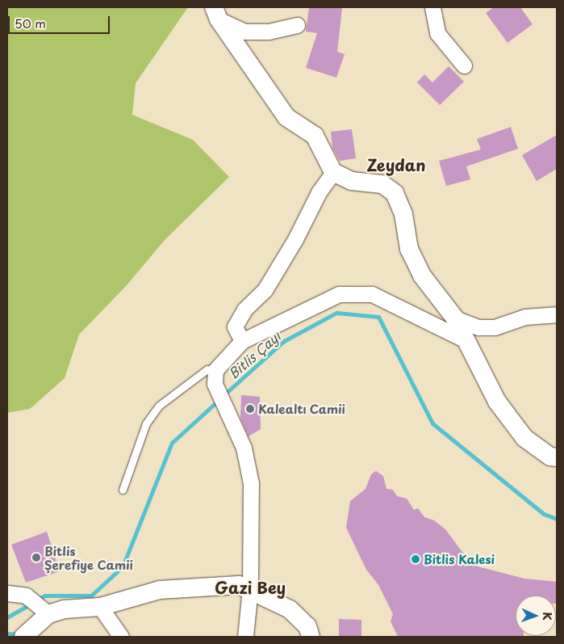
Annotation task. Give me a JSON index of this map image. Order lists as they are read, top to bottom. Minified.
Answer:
{"districts":["Zeydan","Gazi Bey"],"water":["Bitlis Çayı"],"places":["Kalealtı Camii","Bitlis Şerefiye Camii","Bitlis Kalesi"],"scale_bar":"50 m","north":"right"}
